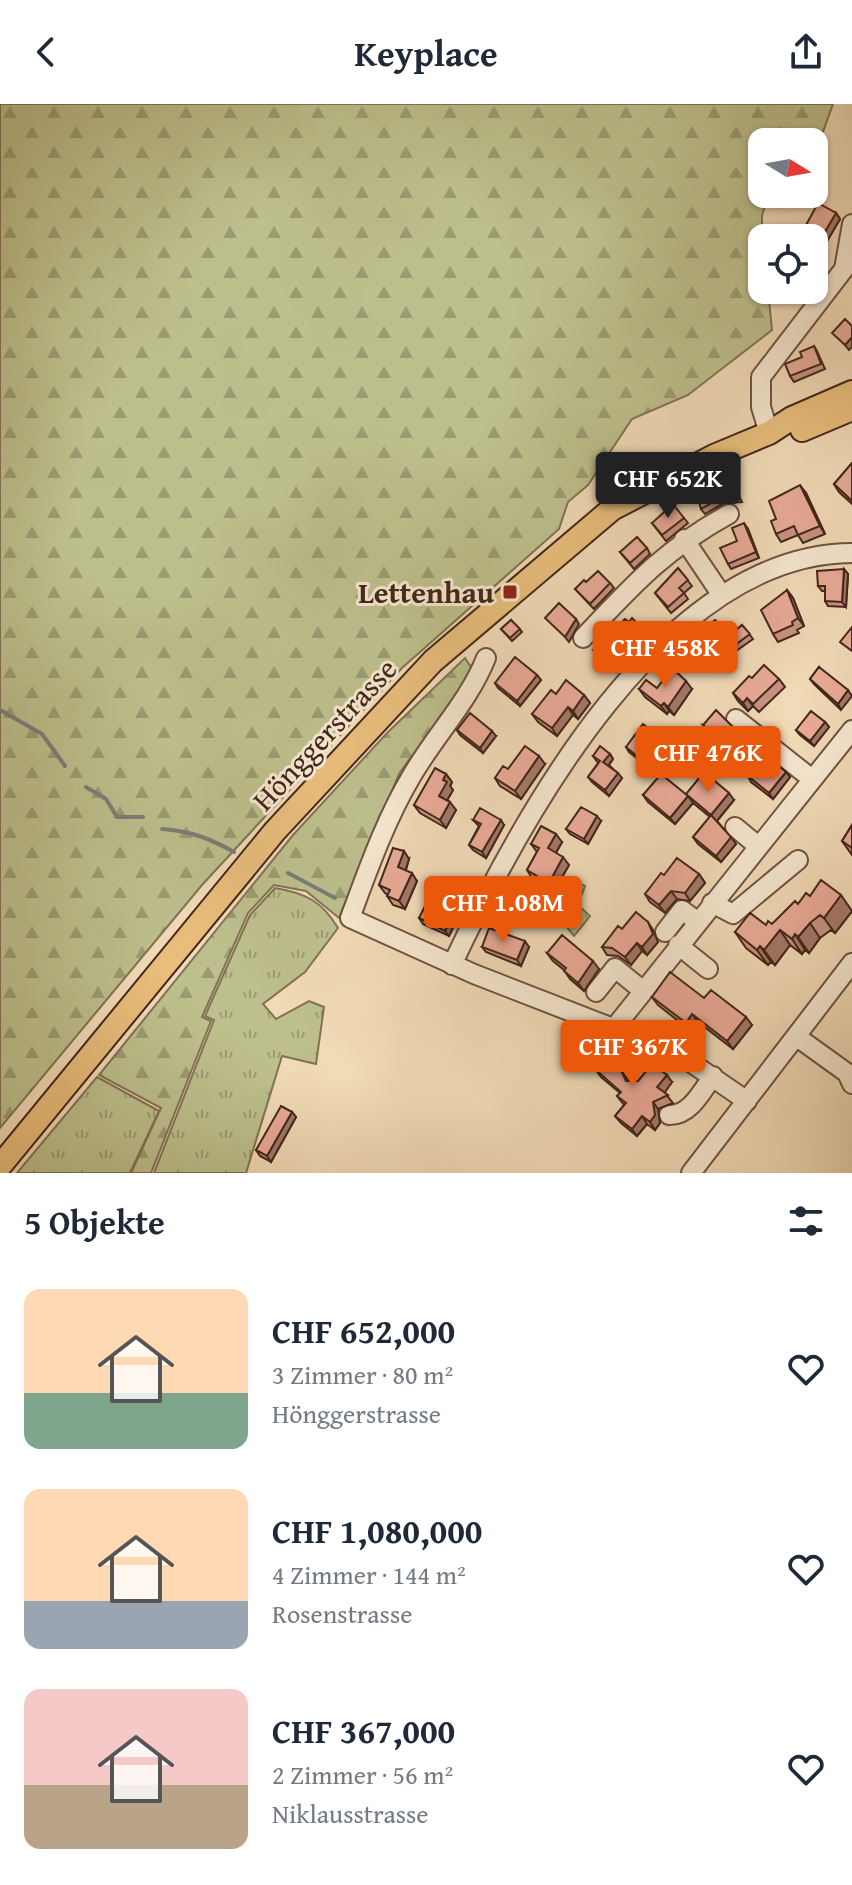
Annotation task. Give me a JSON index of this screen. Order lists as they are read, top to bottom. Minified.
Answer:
{"streets":{"main road":["Hönggerstrasse"]},"places":{"transit":["Lettenhau"]},"north":"right","page":{"header":"Keyplace","price":["CHF 652K","CHF 458K","CHF 476K","CHF 1.08M","CHF 367K"],"heading":"5 Objekte","list":[{"name":"CHF 652,000","note":"3 Zimmer · 80 m² · Hönggerstrasse"},{"name":"CHF 1,080,000","note":"4 Zimmer · 144 m² · Rosenstrasse"},{"name":"CHF 367,000","note":"2 Zimmer · 56 m² · Niklausstrasse"}]}}
